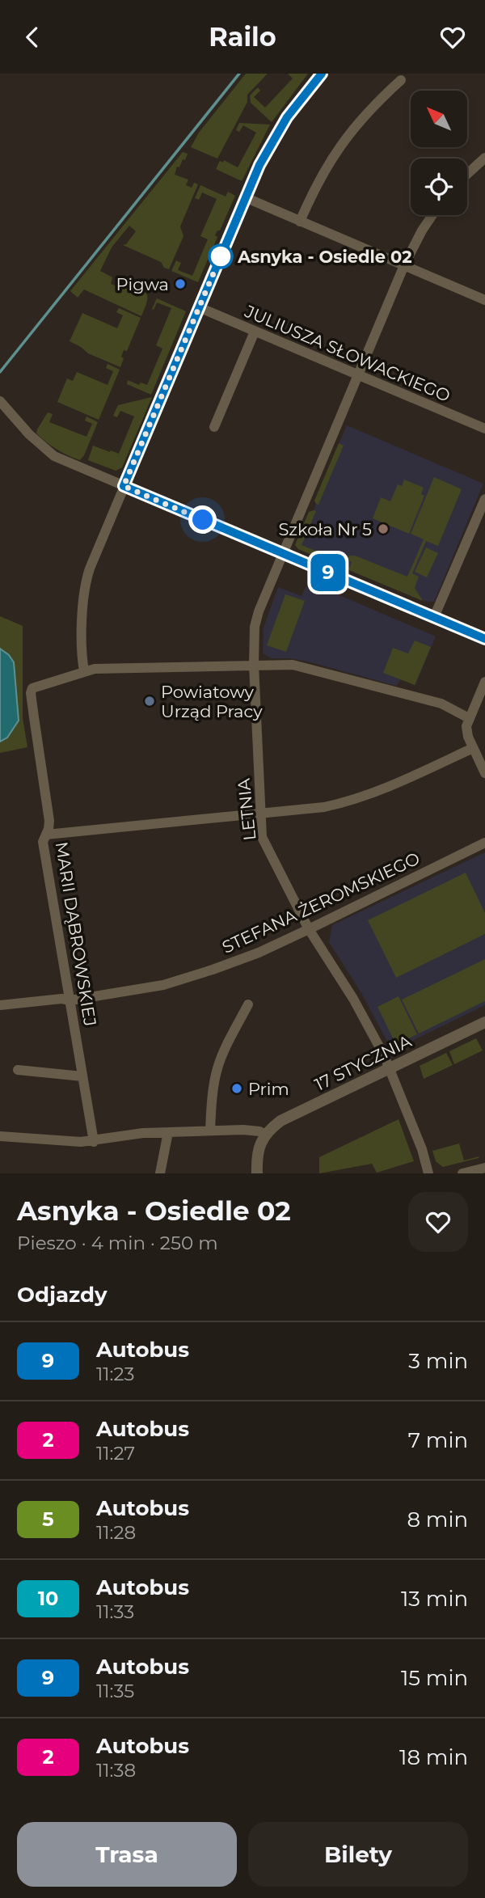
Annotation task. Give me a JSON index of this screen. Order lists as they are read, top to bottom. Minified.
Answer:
{"streets":{"street":["JULIUSZA SŁOWACKIEGO","LETNIA","STEFANA ŻEROMSKIEGO","MARII DĄBROWSKIEJ","17 STYCZNIA"]},"crossings":[["JULIUSZA SŁOWACKIEGO","LETNIA"],["LETNIA","STEFANA ŻEROMSKIEGO"],["LETNIA","17 STYCZNIA"],["STEFANA ŻEROMSKIEGO","MARII DĄBROWSKIEJ"]],"places":["Asnyka - Osiedle 02","Pigwa","Szkoła Nr 5","Powiatowy Urząd Pracy","Prim"],"lines":["bus line 9"],"north":"top left","page":{"header":"Railo","on_map":"9","heading":[["Asnyka - Osiedle 02","Pieszo · 4 min · 250 m"],"Odjazdy"],"list":[{"mark":"9","name":"Autobus","note":"11:23","value":"3 min"},{"mark":"2","name":"Autobus","note":"11:27","value":"7 min"},{"mark":"5","name":"Autobus","note":"11:28","value":"8 min"},{"mark":"10","name":"Autobus","note":"11:33","value":"13 min"},{"mark":"9","name":"Autobus","note":"11:35","value":"15 min"},{"mark":"2","name":"Autobus","note":"11:38","value":"18 min"}],"buttons":["Trasa","Bilety"]}}
